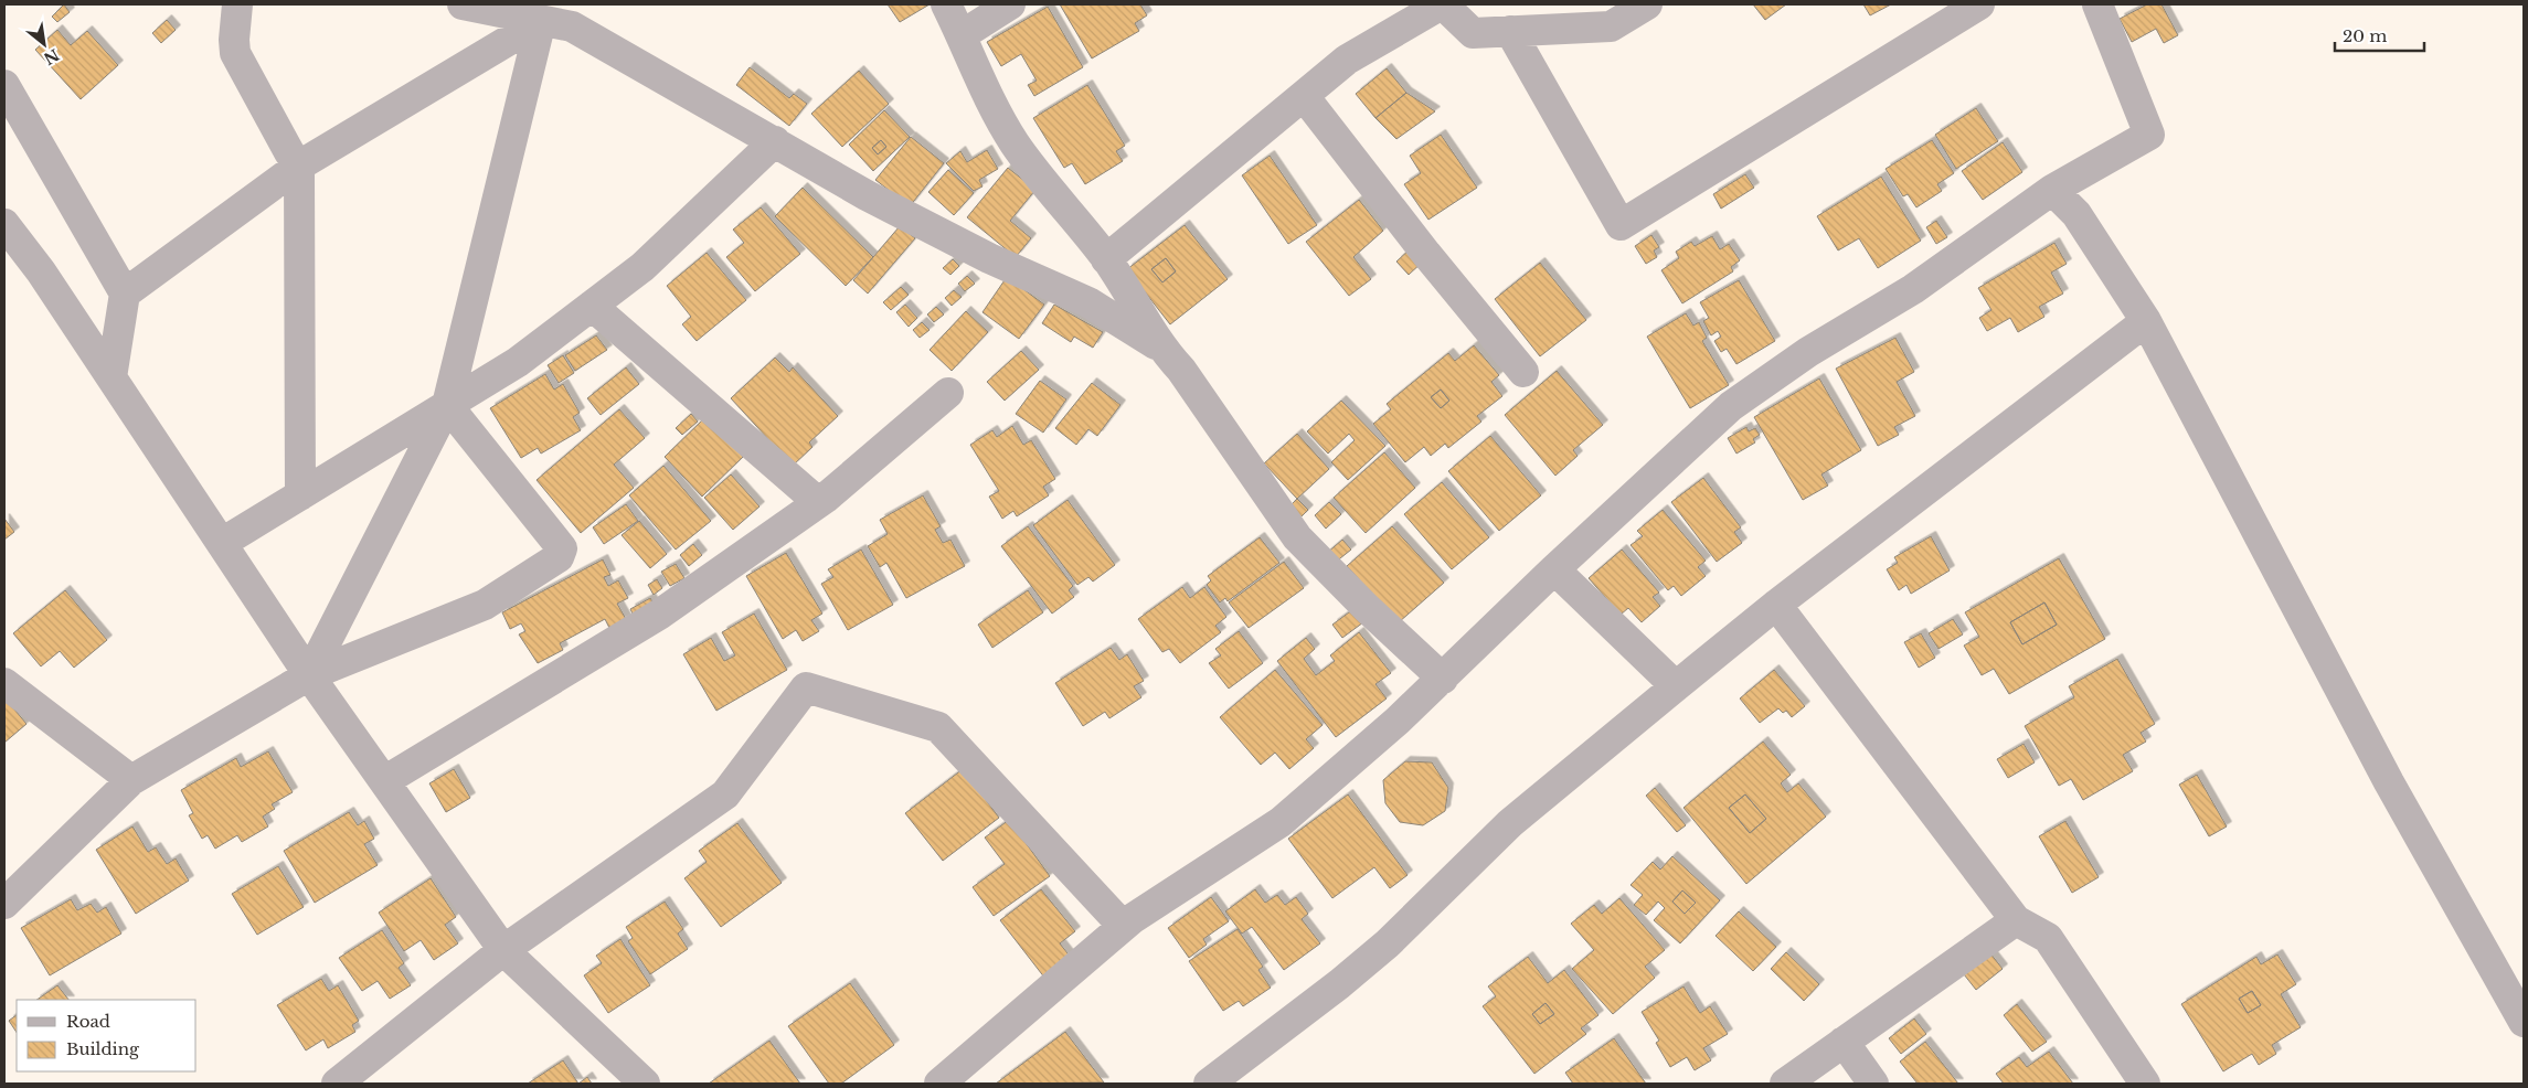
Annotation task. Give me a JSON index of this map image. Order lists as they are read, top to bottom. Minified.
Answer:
{"legend":["Road","Building"],"scale_bar":"20 m","north":"bottom right"}
